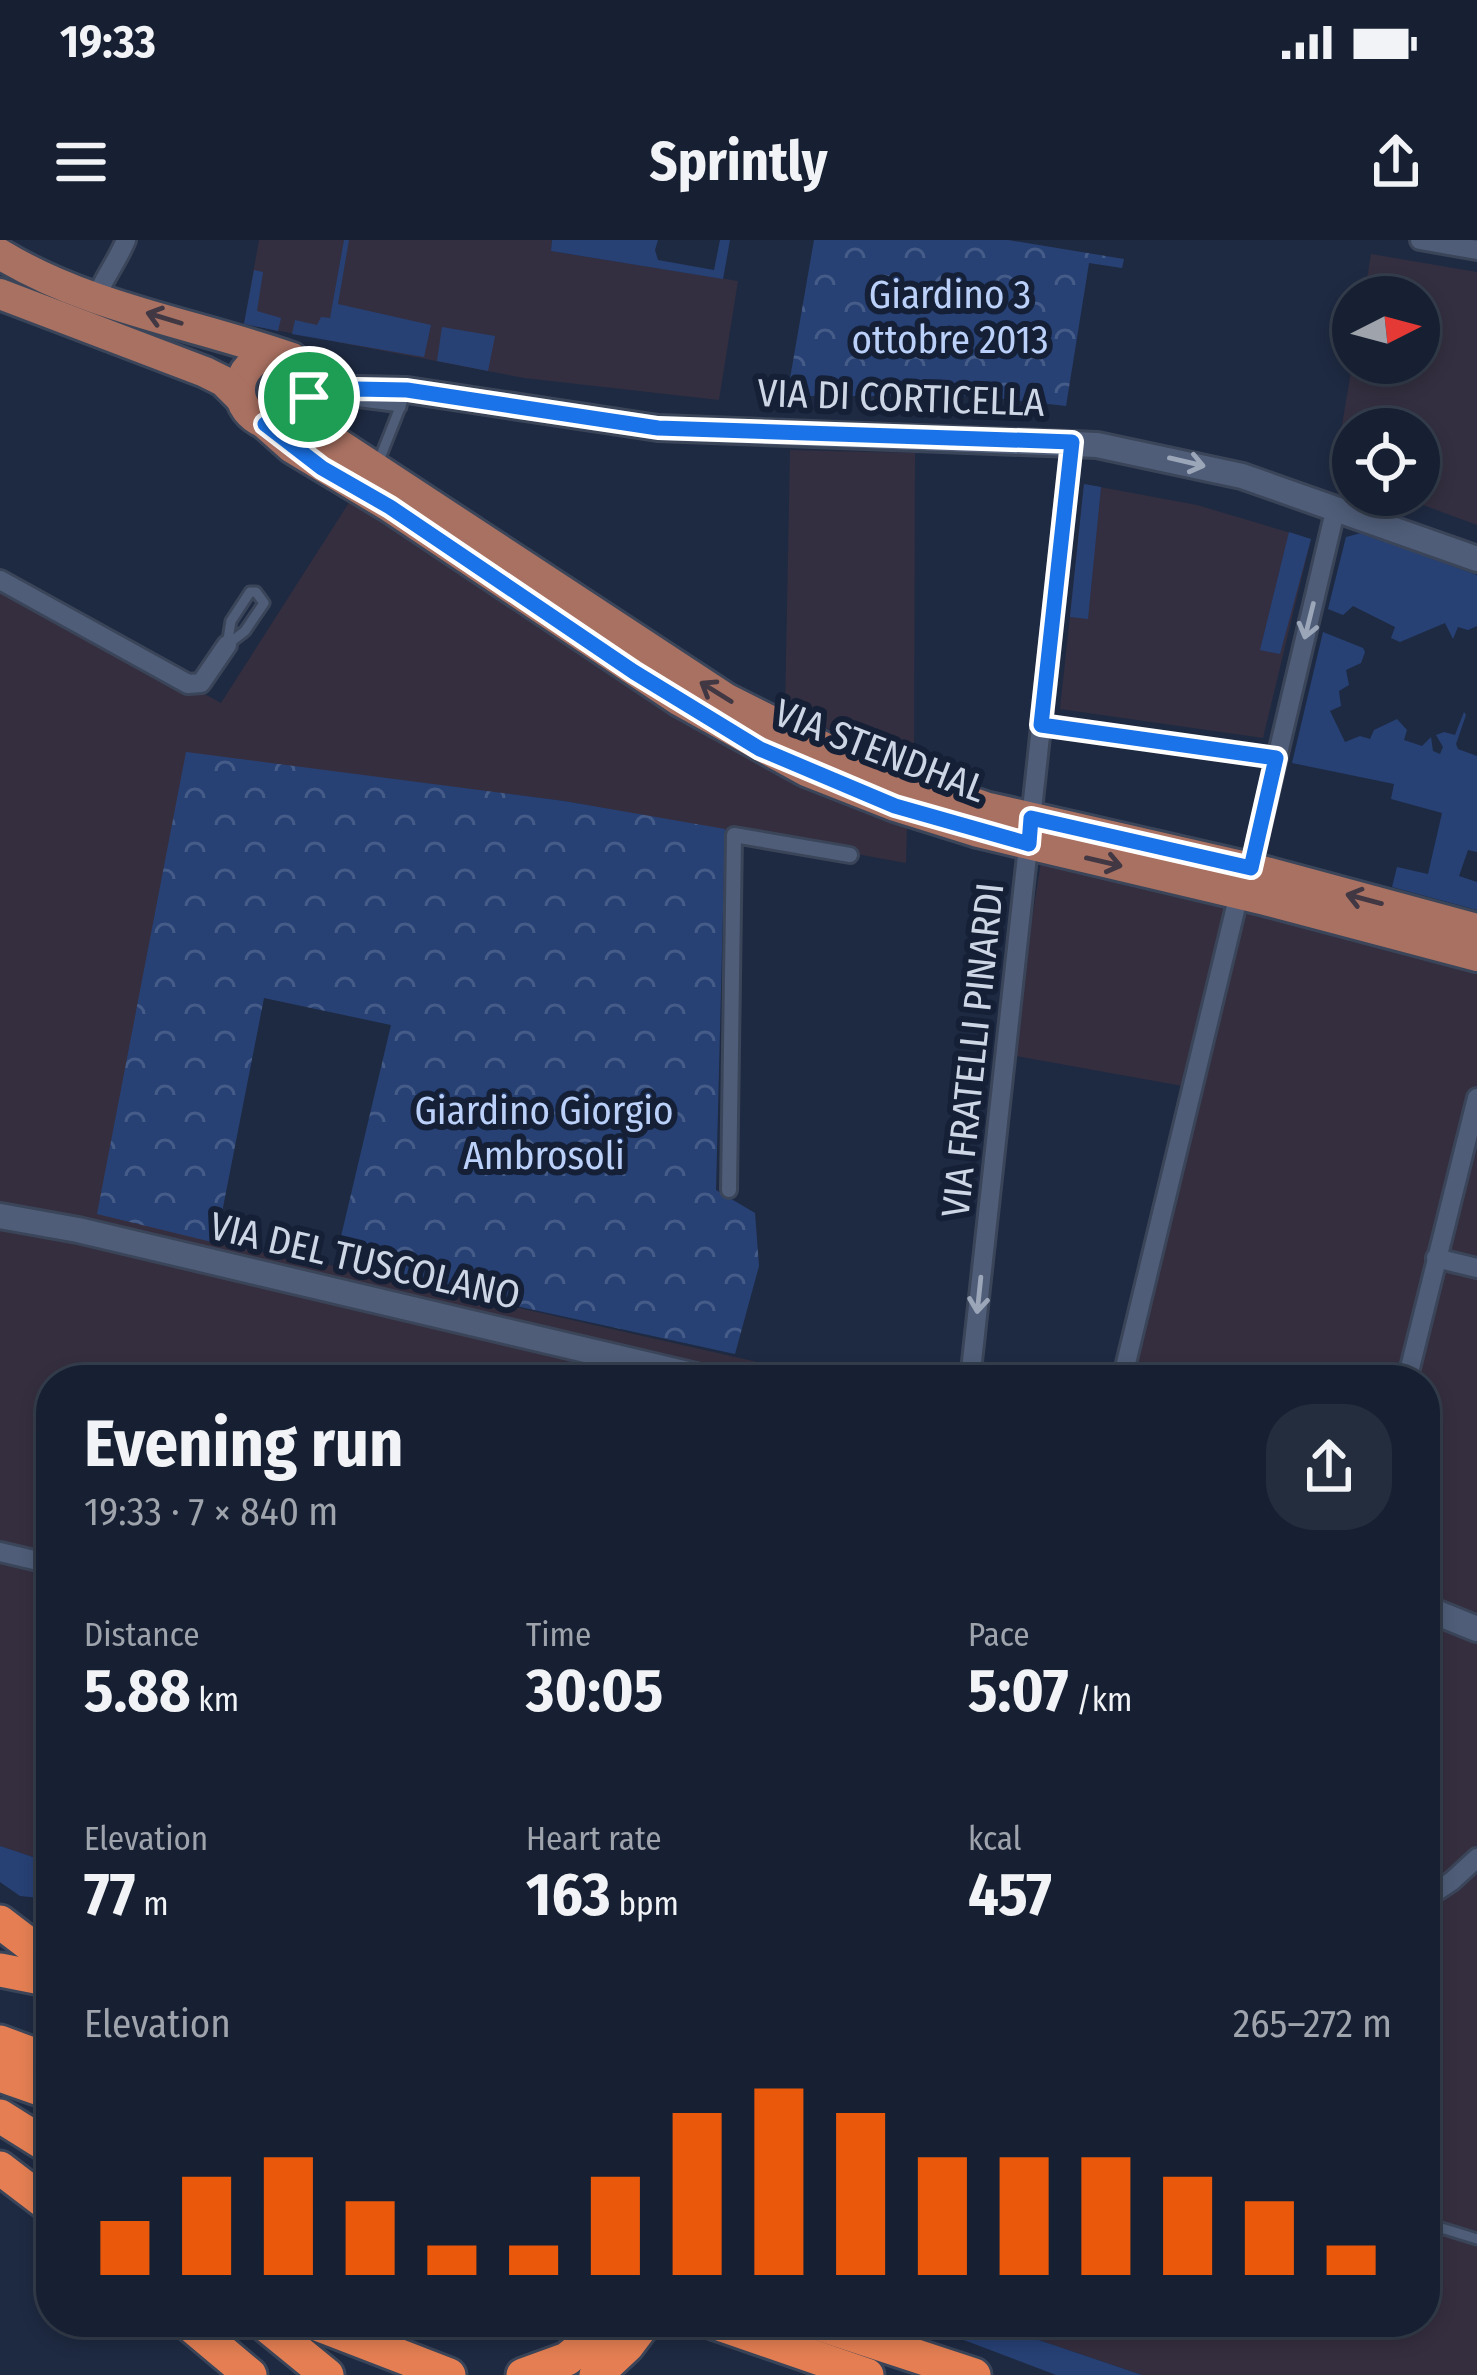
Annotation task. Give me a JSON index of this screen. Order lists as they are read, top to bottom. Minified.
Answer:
{"streets":{"main road":["VIA STENDHAL"],"street":["VIA DI CORTICELLA","VIA FRATELLI PINARDI","VIA DEL TUSCOLANO"]},"crossings":[["VIA DI CORTICELLA","VIA STENDHAL"],["VIA DI CORTICELLA","VIA FRATELLI PINARDI"],["VIA STENDHAL","VIA FRATELLI PINARDI"]],"one_way":["VIA FRATELLI PINARDI"],"parks":["Giardino 3 ottobre 2013","Giardino Giorgio Ambrosoli"],"north":"right","page":{"status":"19:33","header":"Sprintly","heading":["Evening run","19:33 · 7 × 840 m"],"stats":[["Distance","5.88 km"],["Time","30:05"],["Pace","5:07 /km"],["Elevation","77 m"],["Heart rate","163 bpm"],["kcal","457"]],"chart":["Elevation","265–272 m"]}}
